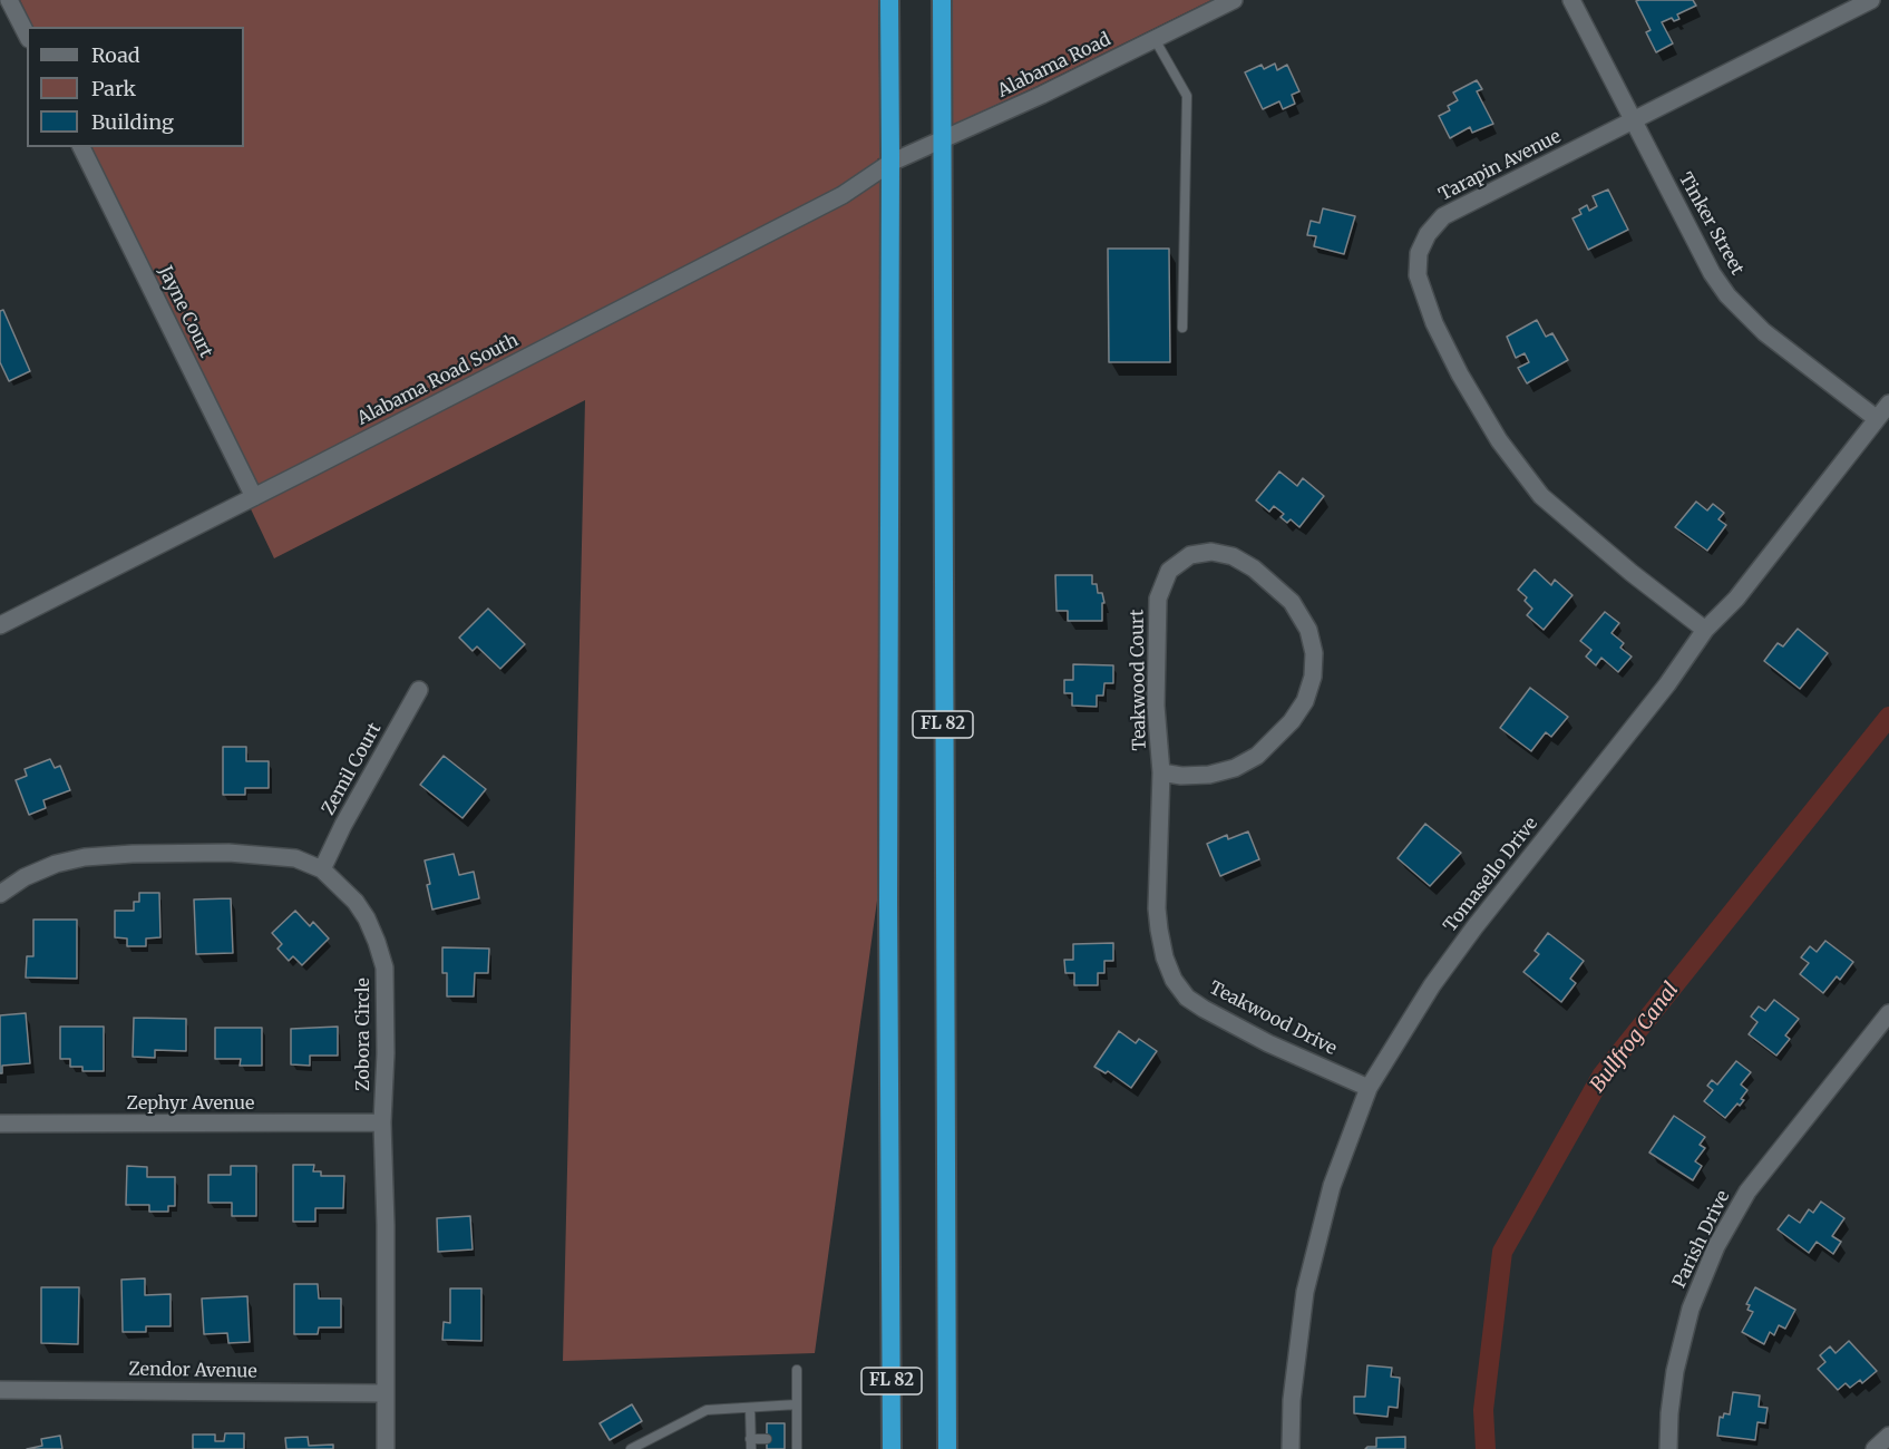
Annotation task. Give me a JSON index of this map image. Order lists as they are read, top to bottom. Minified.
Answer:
{"streets":{"highway":["FL 82"],"street":["Alabama Road","Tarapin Avenue","Tinker Street","Jayne Court","Alabama Road South","Teakwood Court","Zemil Court","Tomasello Drive","Teakwood Drive","Zobora Circle","Zephyr Avenue","Parish Drive","Zendor Avenue"]},"crossings":[["Alabama Road","Alabama Road South"],["Alabama Road","FL 82"],["Tarapin Avenue","Tinker Street"],["Tarapin Avenue","Tomasello Drive"],["Tinker Street","Tomasello Drive"],["Jayne Court","Alabama Road South"],["Alabama Road South","FL 82"],["Teakwood Court","Teakwood Drive"],["Zemil Court","Zobora Circle"],["Tomasello Drive","Teakwood Drive"],["Zobora Circle","Zephyr Avenue"],["Zobora Circle","Zendor Avenue"]],"water":["Bullfrog Canal"],"legend":["Road","Park","Building"]}
